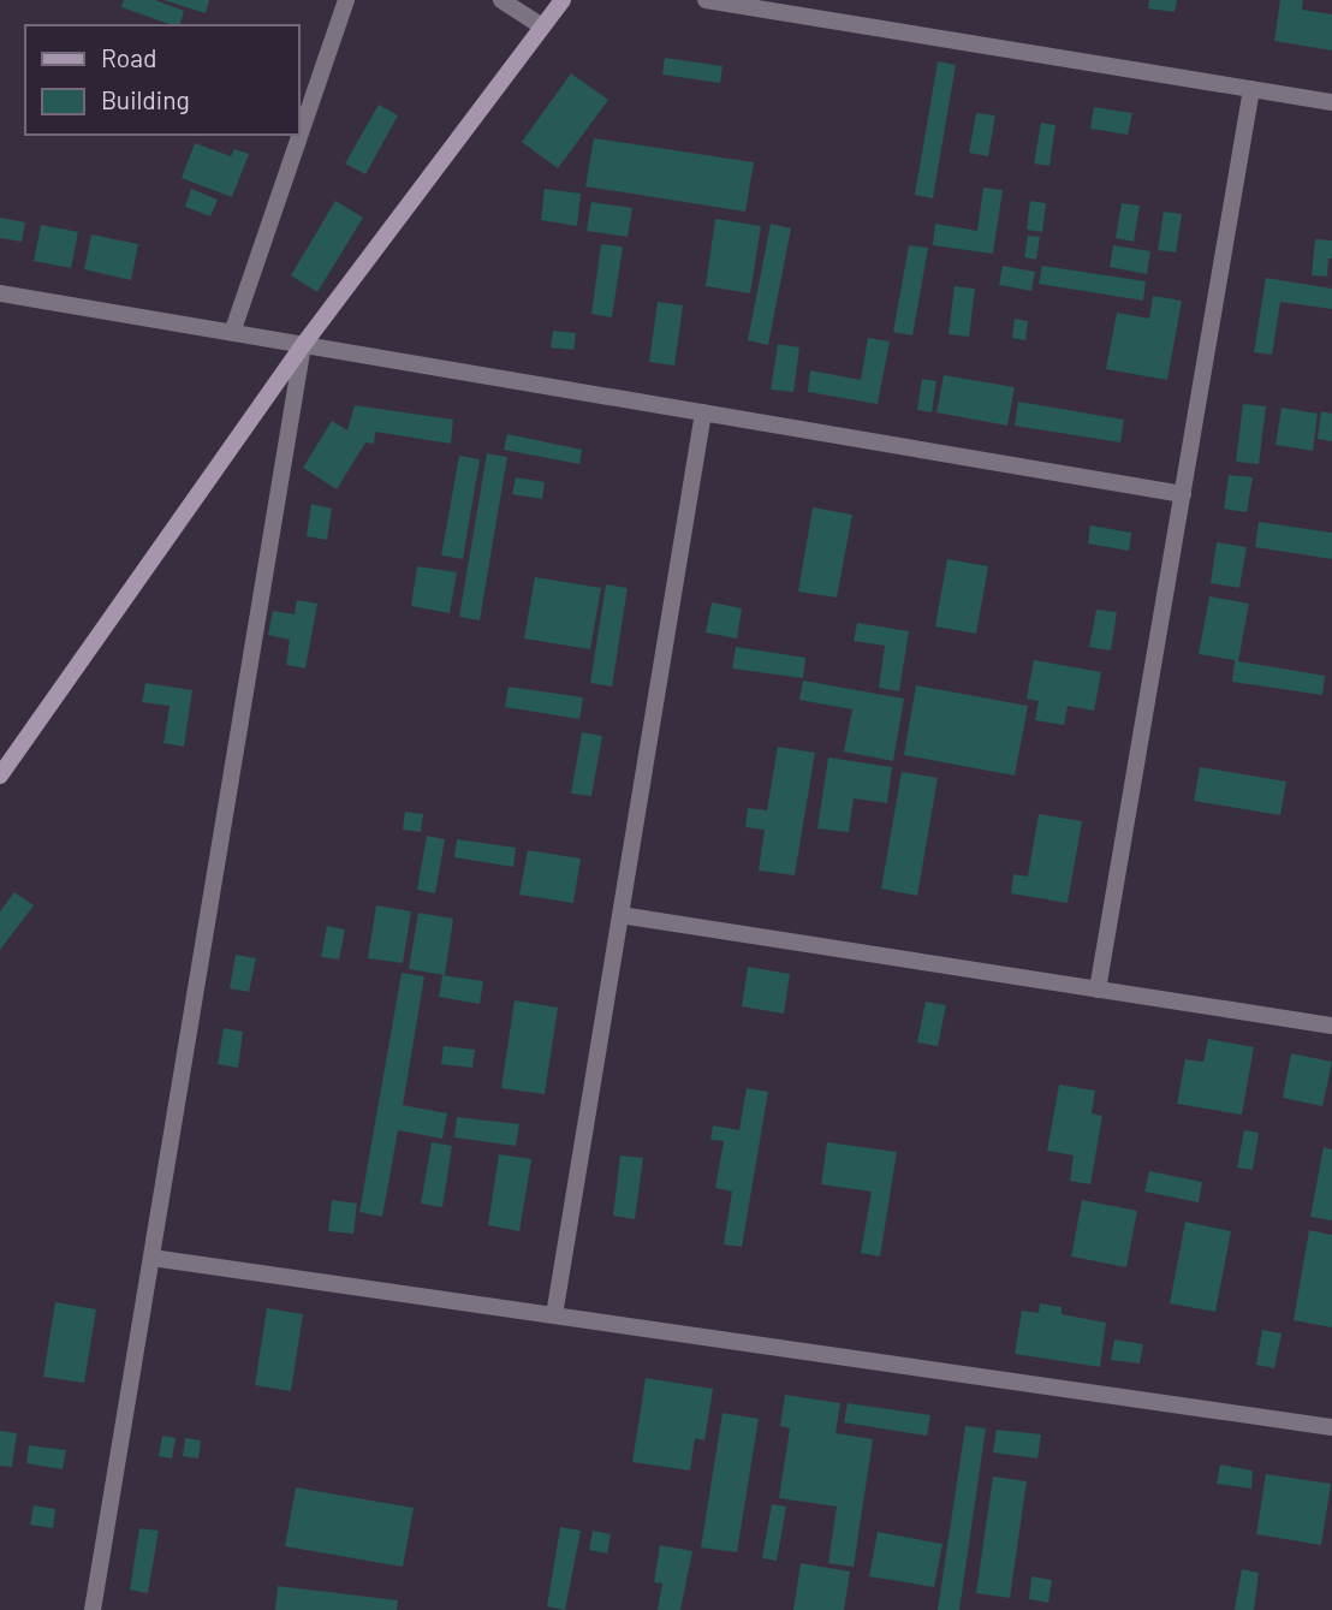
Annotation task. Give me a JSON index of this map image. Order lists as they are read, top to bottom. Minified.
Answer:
{"legend":["Road","Building"]}
